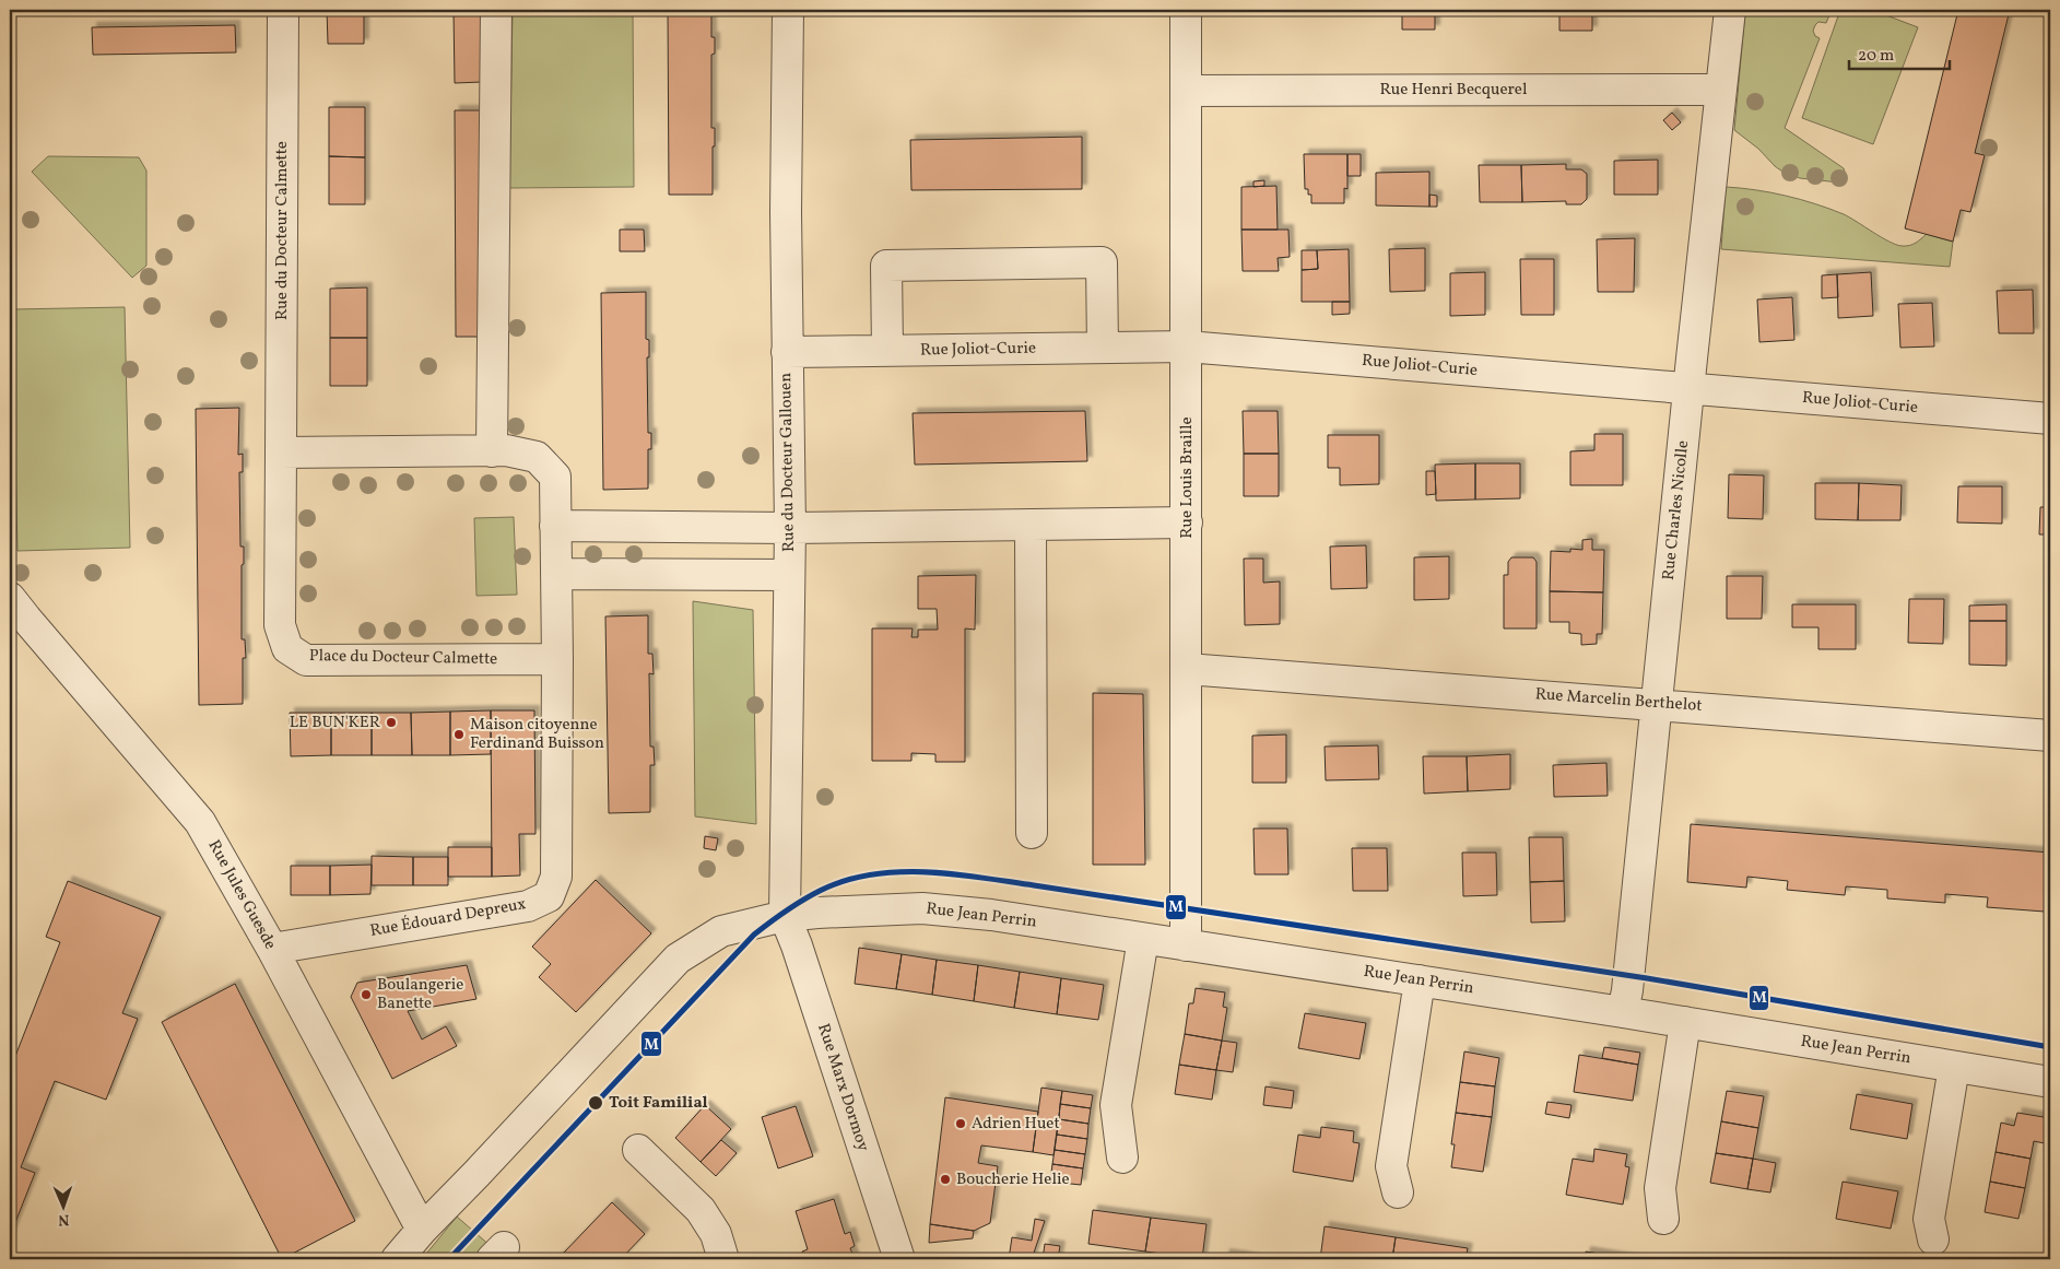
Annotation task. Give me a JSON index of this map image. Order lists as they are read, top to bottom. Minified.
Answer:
{"streets":{"street":["Rue Henri Becquerel","Rue du Docteur Calmette","Rue Joliot-Curie","Rue du Docteur Gallouen","Rue Louis Braille","Rue Charles Nicolle","Place du Docteur Calmette","Rue Marcelin Berthelot","Rue Jules Guesde","Rue Jean Perrin","Rue Édouard Depreux","Rue Marx Dormoy"]},"crossings":[["Rue Henri Becquerel","Rue Louis Braille"],["Rue Henri Becquerel","Rue Charles Nicolle"],["Rue du Docteur Calmette","Place du Docteur Calmette"],["Rue Joliot-Curie","Rue du Docteur Gallouen"],["Rue Joliot-Curie","Rue Louis Braille"],["Rue Joliot-Curie","Rue Charles Nicolle"],["Rue du Docteur Gallouen","Rue Jean Perrin"],["Rue du Docteur Gallouen","Rue Marx Dormoy"],["Rue Louis Braille","Rue Marcelin Berthelot"],["Rue Louis Braille","Rue Jean Perrin"],["Rue Charles Nicolle","Rue Marcelin Berthelot"],["Rue Charles Nicolle","Rue Jean Perrin"],["Place du Docteur Calmette","Rue Édouard Depreux"],["Rue Jules Guesde","Rue Jean Perrin"],["Rue Jules Guesde","Rue Édouard Depreux"],["Rue Jean Perrin","Rue Marx Dormoy"]],"places":["LE BUN'KER","Maison citoyenne Ferdinand Buisson","Boulangerie Banette","Toit Familial","Adrien Huet","Boucherie Helie"],"lines":["transit line M"],"scale_bar":"20 m","north":"bottom"}
